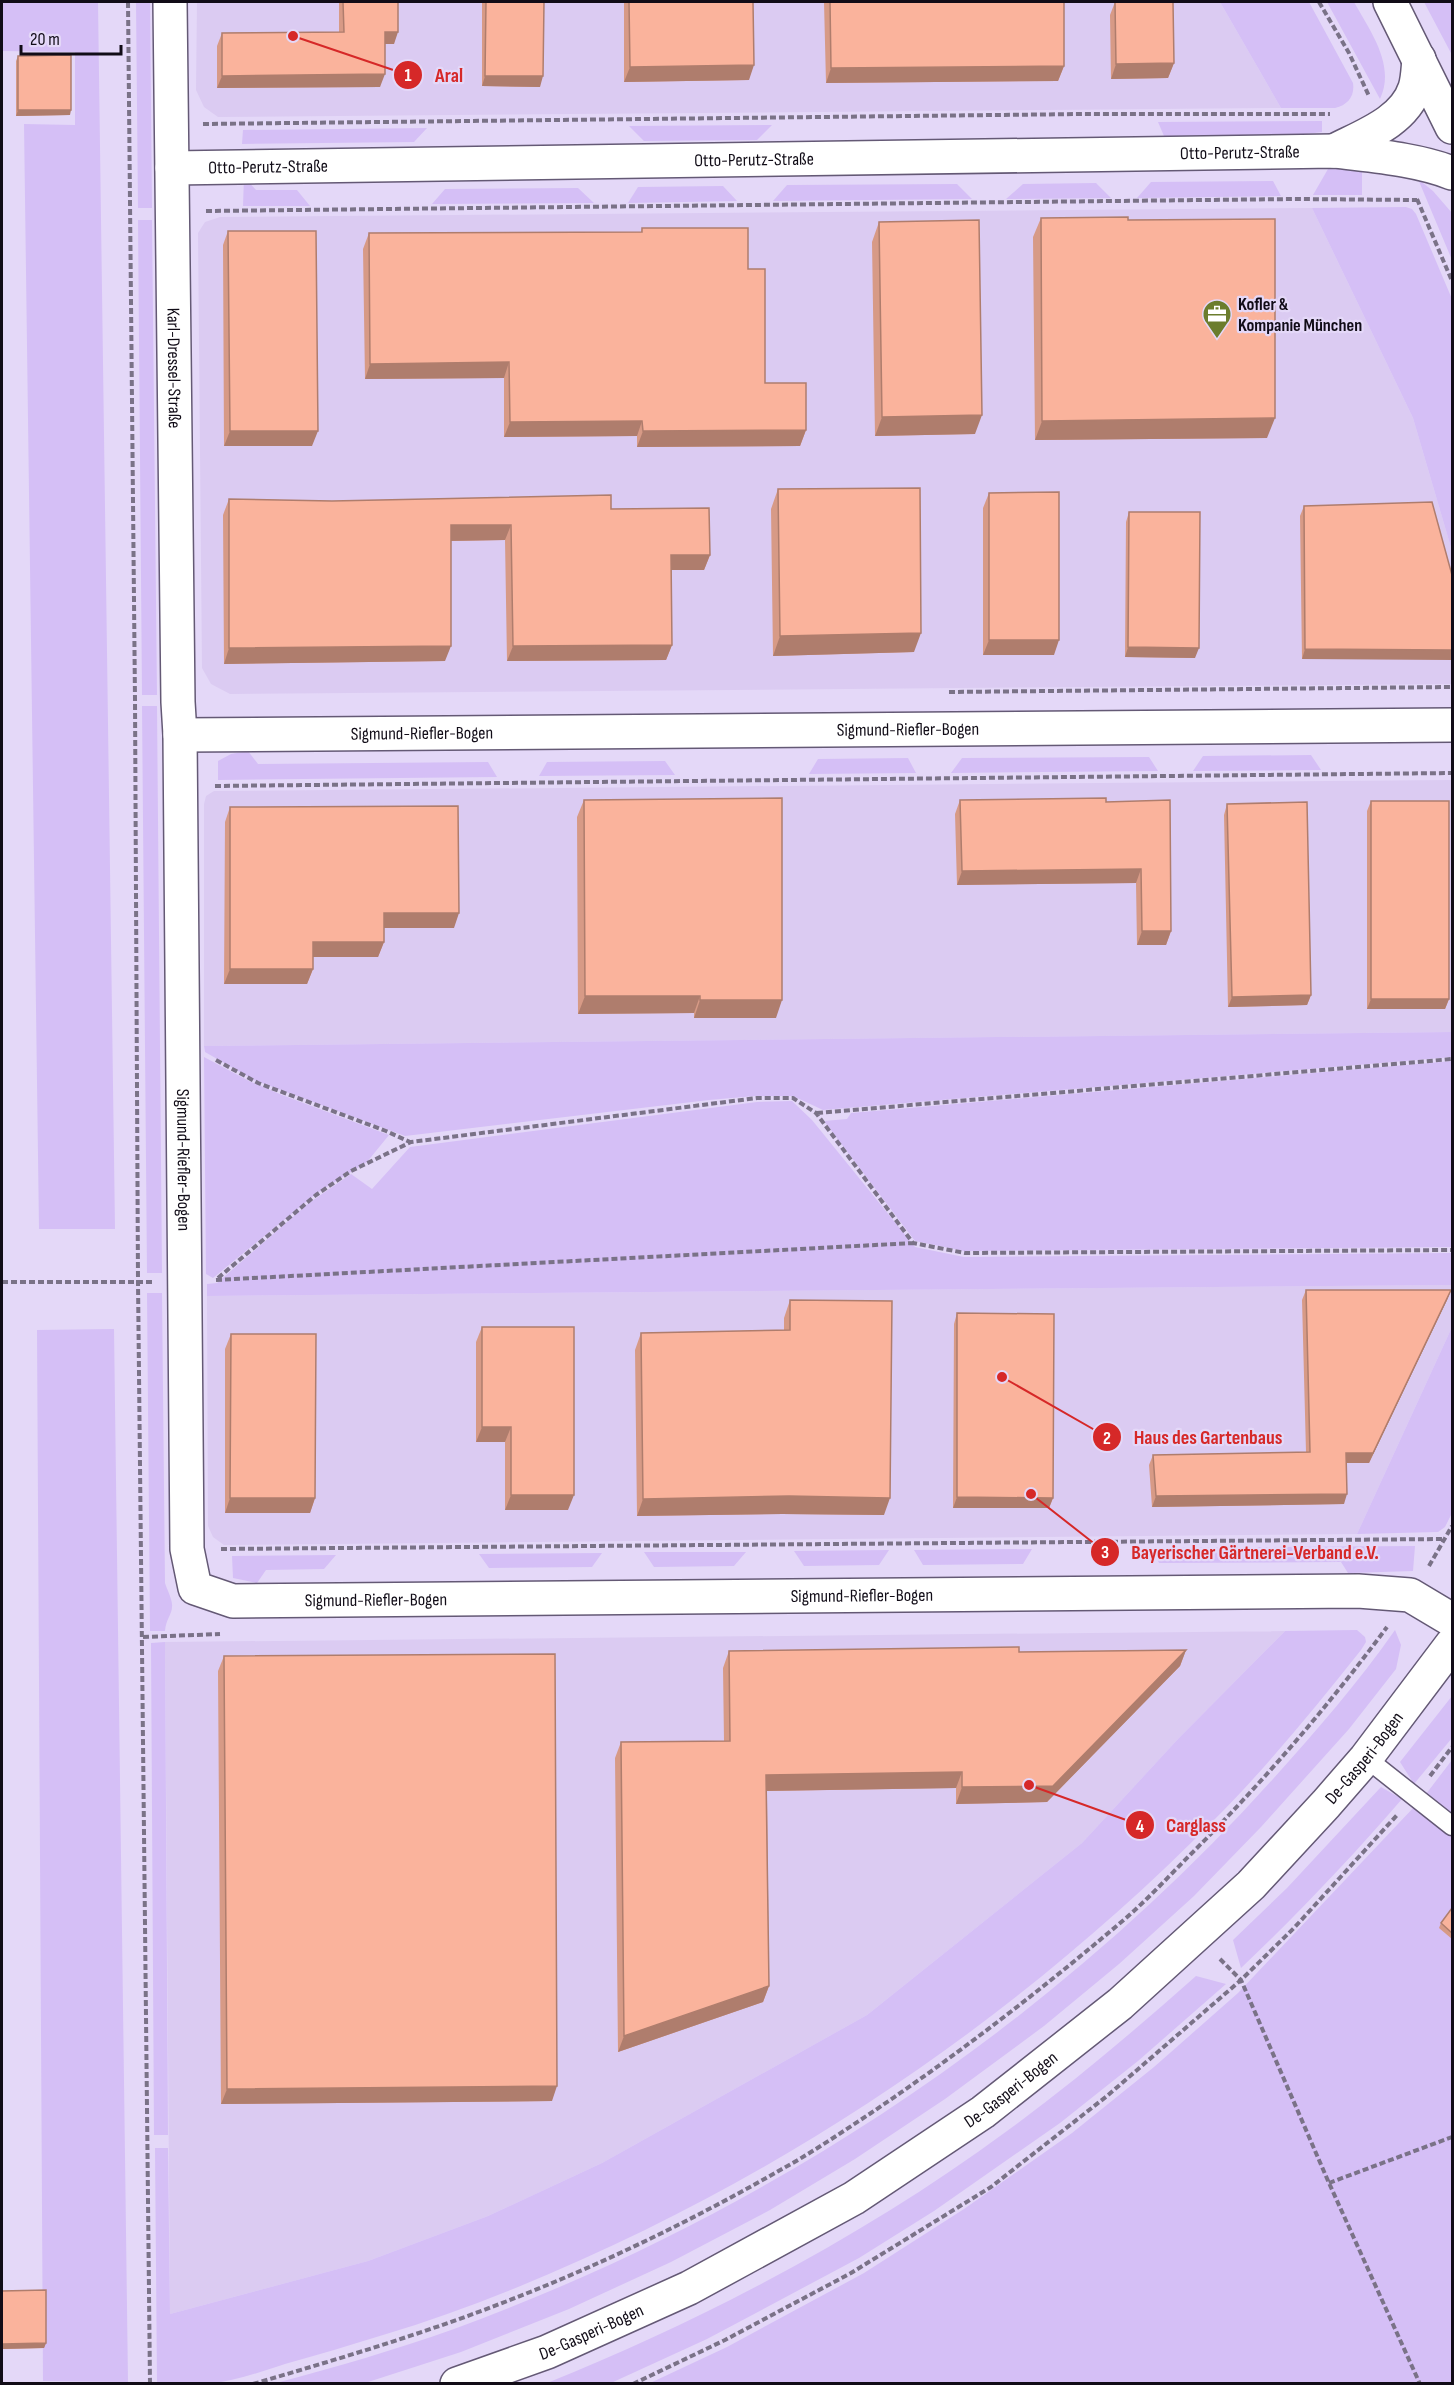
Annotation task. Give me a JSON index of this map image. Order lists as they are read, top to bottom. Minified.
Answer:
{"streets":{"street":["Otto-Perutz-Straße","Karl-Dressel-Straße","Sigmund-Riefler-Bogen","De-Gasperi-Bogen"]},"crossings":[["Otto-Perutz-Straße","Karl-Dressel-Straße"],["Karl-Dressel-Straße","Sigmund-Riefler-Bogen"]],"places":{"other":["Aral","Haus des Gartenbaus","Bayerischer Gärtnerei-Verband e.V.","Carglass"],"office":["Kofler & Kompanie München"]},"scale_bar":"20 m"}
